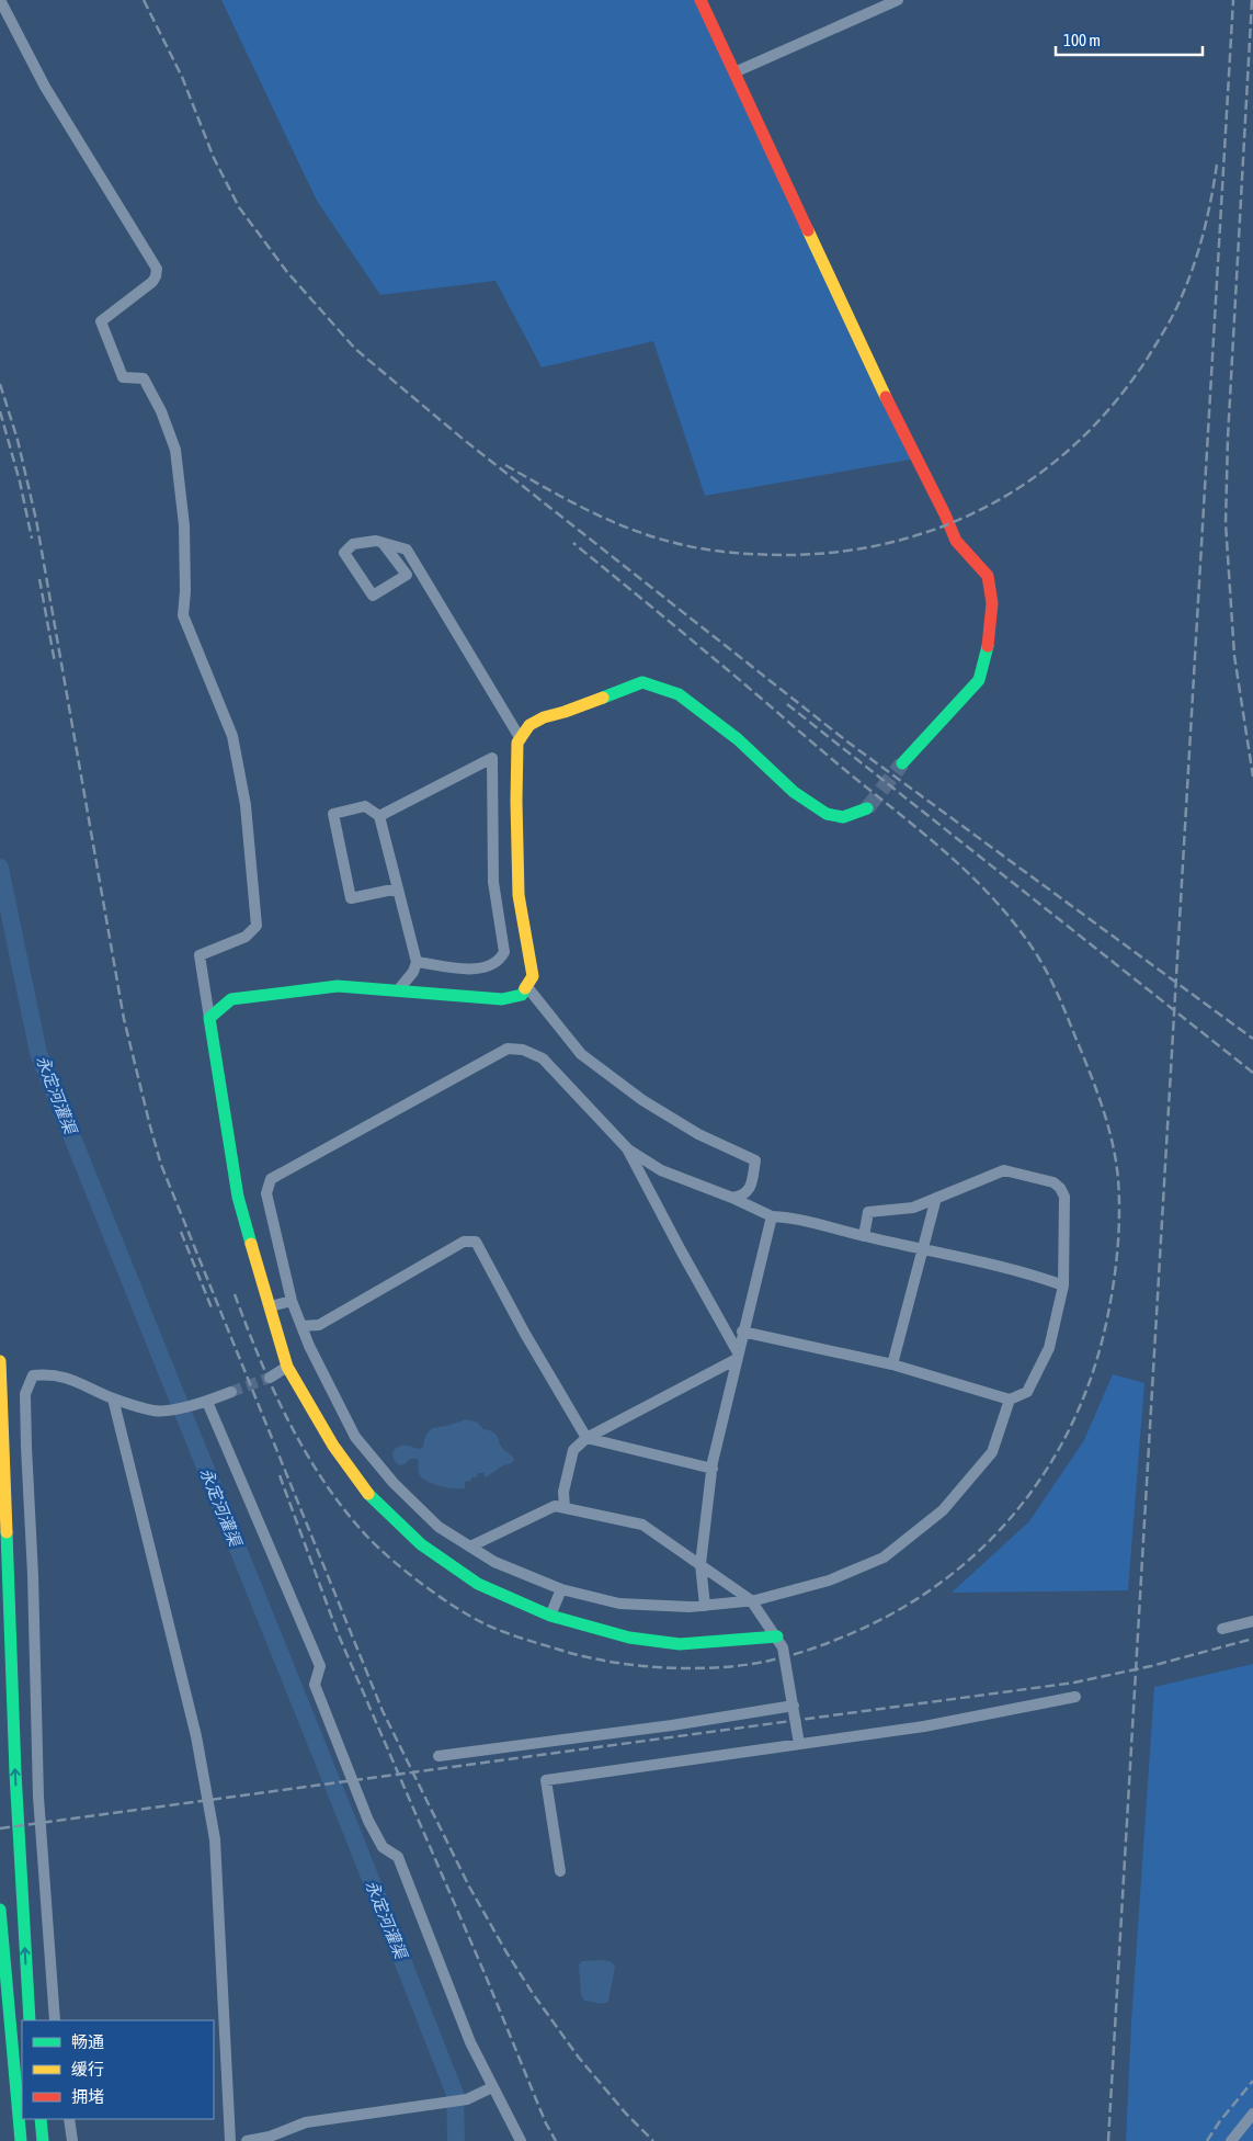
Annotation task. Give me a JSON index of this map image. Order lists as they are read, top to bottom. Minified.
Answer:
{"water":["永定河灌渠"],"legend":["畅通","缓行","拥堵"],"scale_bar":"100 m"}
